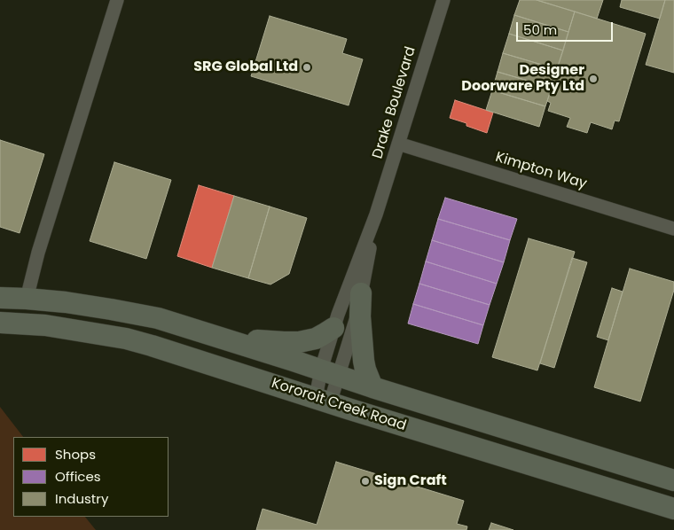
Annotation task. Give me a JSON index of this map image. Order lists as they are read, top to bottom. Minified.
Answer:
{"streets":{"main road":["Kororoit Creek Road"],"street":["Drake Boulevard","Kimpton Way"]},"crossings":[["Drake Boulevard","Kimpton Way"],["Drake Boulevard","Kororoit Creek Road"]],"places":["SRG Global Ltd","Designer Doorware Pty Ltd","Sign Craft"],"legend":["Shops","Offices","Industry"],"scale_bar":"50 m"}
